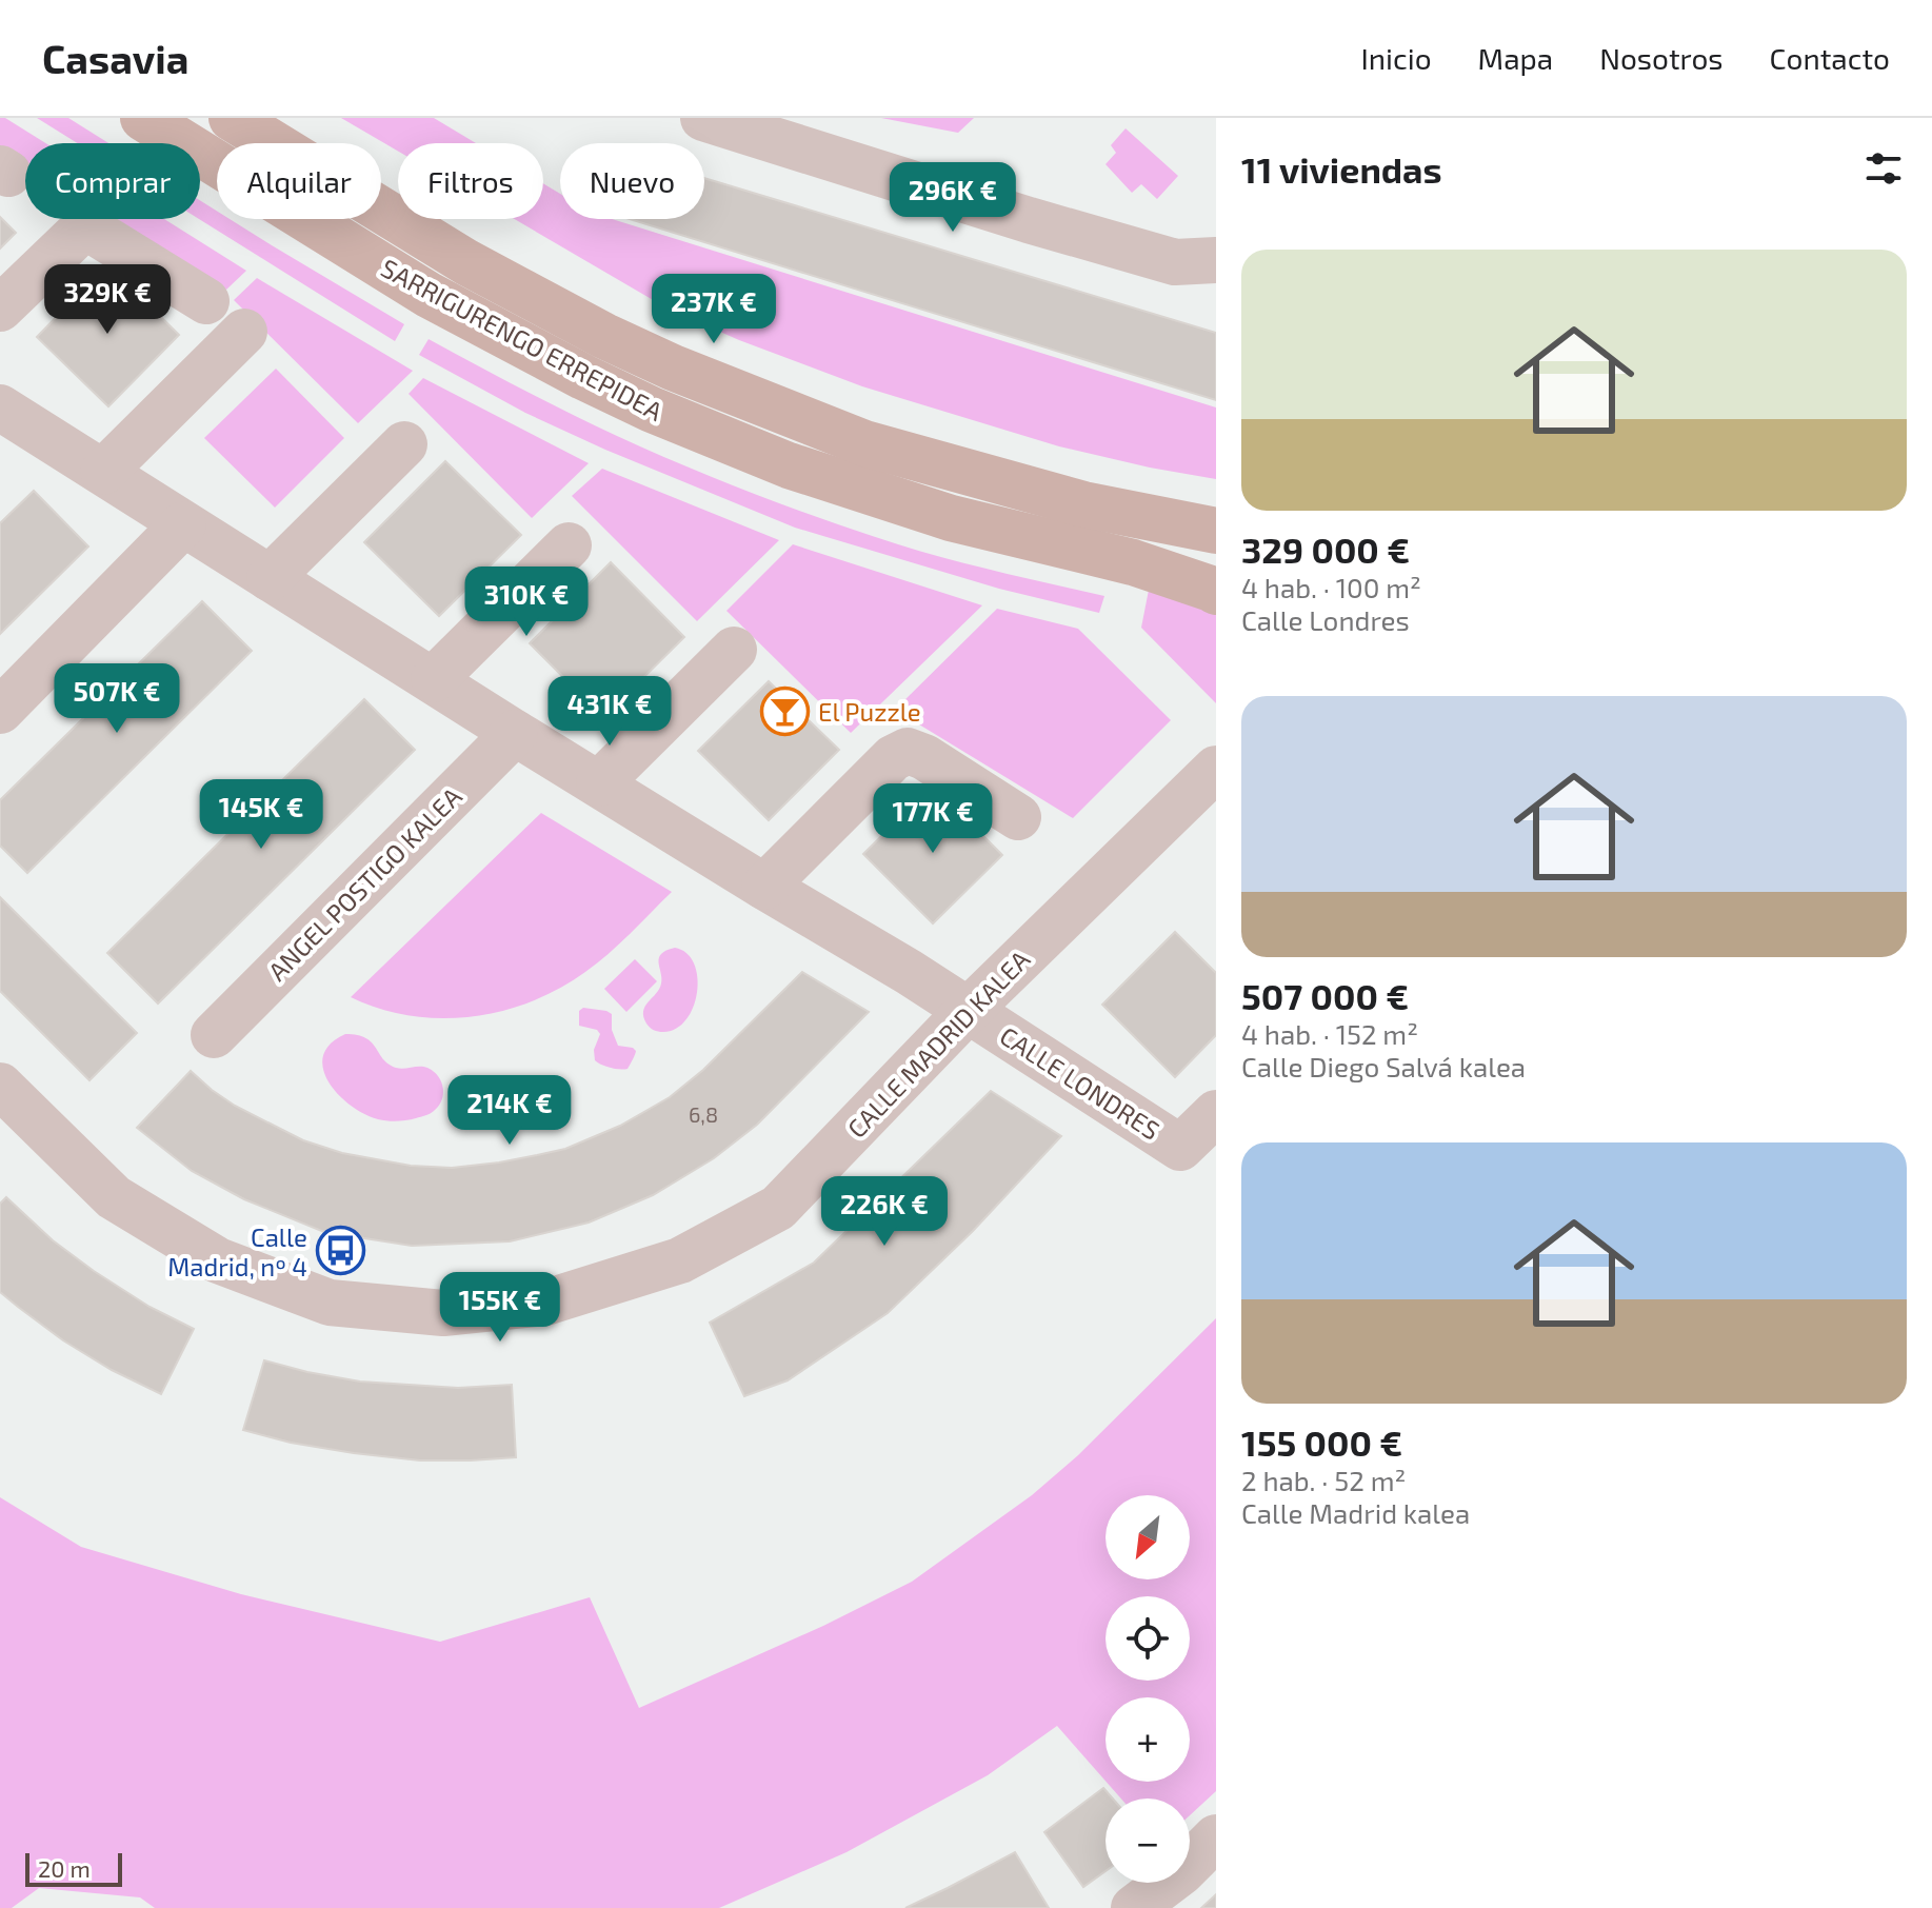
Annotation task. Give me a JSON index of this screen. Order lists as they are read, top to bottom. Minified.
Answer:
{"streets":{"main road":["SARRIGURENGO ERREPIDEA"],"street":["ANGEL POSTIGO KALEA","CALLE MADRID KALEA","CALLE LONDRES"]},"crossings":[["ANGEL POSTIGO KALEA","CALLE LONDRES"],["CALLE MADRID KALEA","CALLE LONDRES"]],"places":{"bar":["El Puzzle"],"bus stop":["Calle Madrid, nº 4"]},"house_numbers":["6,8"],"scale_bar":"20 m","north":"bottom left","page":{"header":"Casavia","nav":["Inicio","Mapa","Nosotros","Contacto"],"heading":"11 viviendas","chip":["Comprar","Alquilar","Filtros","Nuevo"],"price":["296K €","329K €","237K €","310K €","507K €","431K €","145K €","177K €","214K €","226K €","155K €"],"list":[{"name":"329 000 €","note":"4 hab. · 100 m² · Calle Londres"},{"name":"507 000 €","note":"4 hab. · 152 m² · Calle Diego Salvá kalea"},{"name":"155 000 €","note":"2 hab. · 52 m² · Calle Madrid kalea"}],"map_buttons":["+","−"],"scale":"20 m"}}
